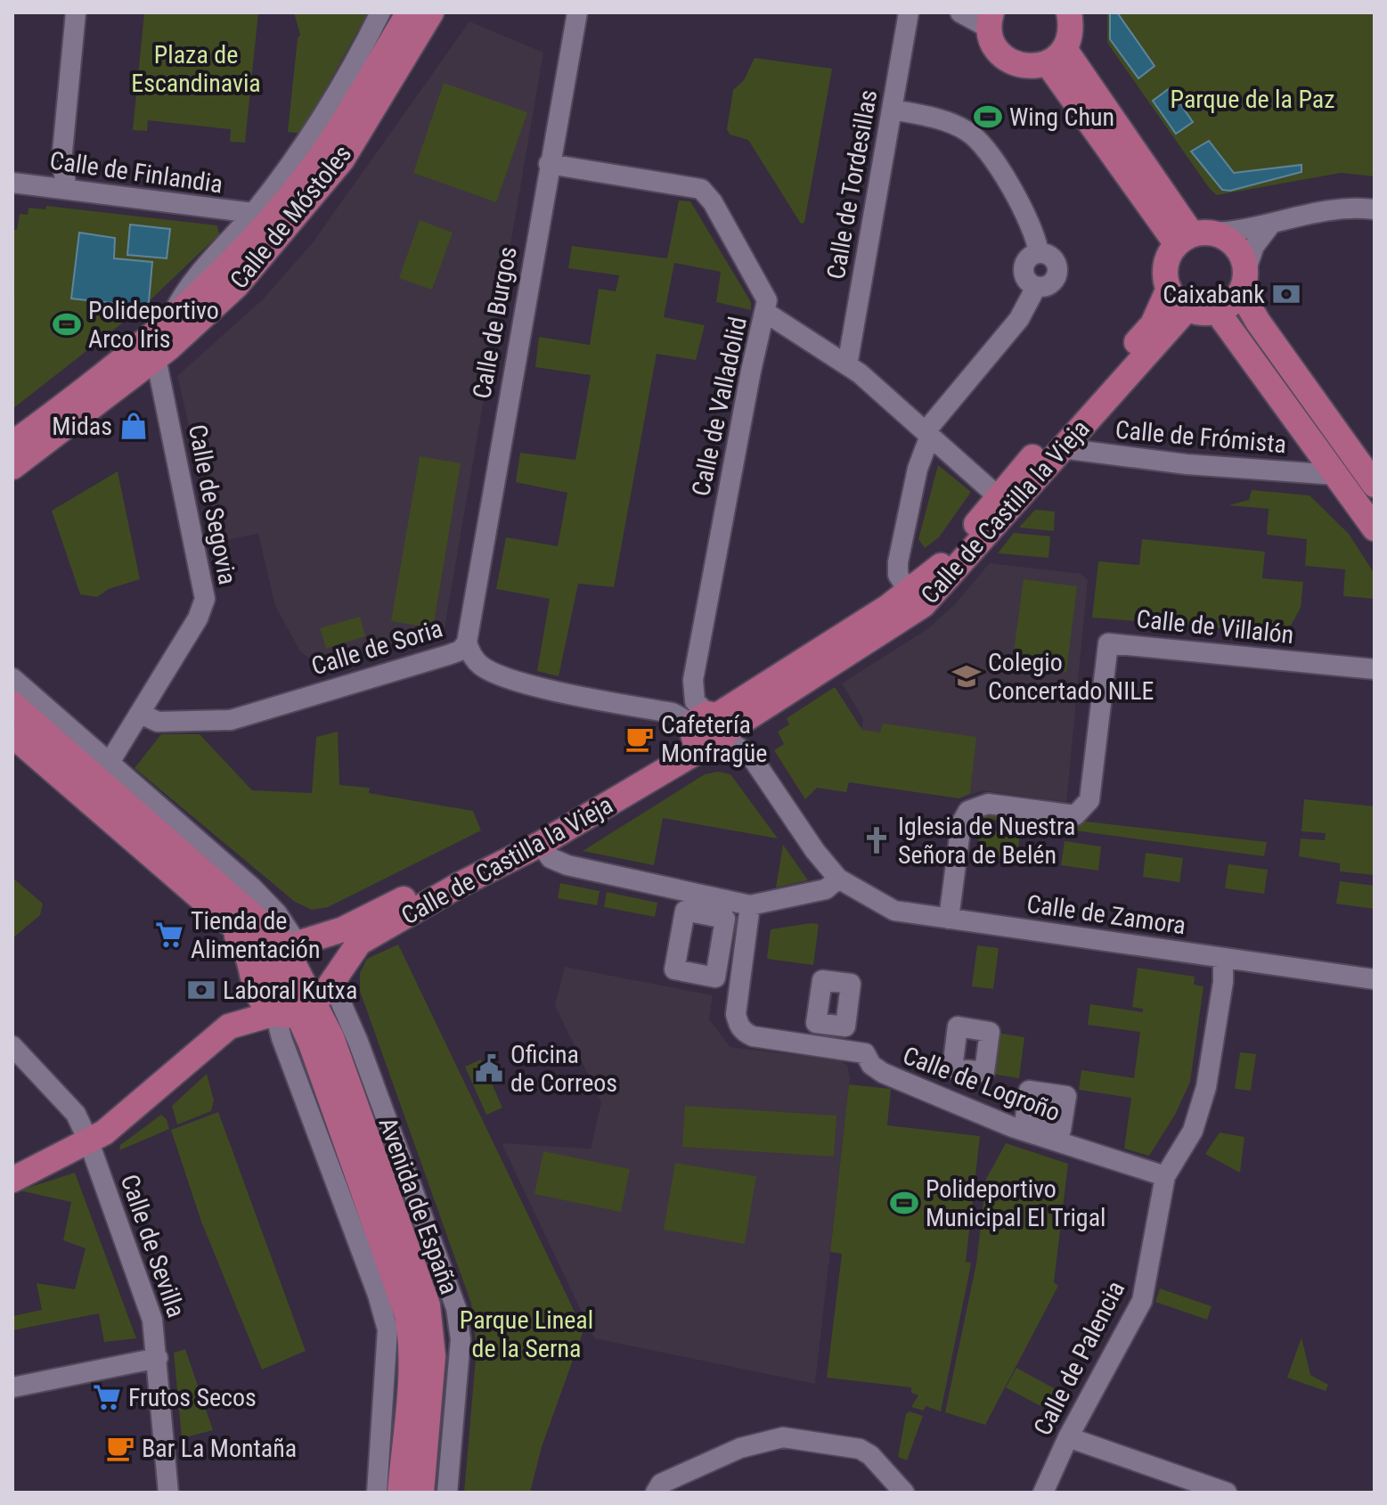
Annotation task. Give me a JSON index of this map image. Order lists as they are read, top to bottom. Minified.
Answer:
{"streets":{"main road":["Calle de Móstoles","Calle de Castilla la Vieja","Avenida de España"],"street":["Calle de Finlandia","Calle de Tordesillas","Calle de Burgos","Calle de Valladolid","Calle de Frómista","Calle de Segovia","Calle de Villalón","Calle de Soria","Calle de Zamora","Calle de Logroño","Calle de Sevilla","Calle de Palencia"]},"crossings":[["Calle de Finlandia","Calle de Móstoles"],["Calle de Móstoles","Calle de Segovia"],["Calle de Burgos","Calle de Valladolid"],["Calle de Burgos","Calle de Soria"],["Calle de Valladolid","Calle de Castilla la Vieja"],["Calle de Valladolid","Calle de Soria"],["Calle de Valladolid","Calle de Zamora"],["Calle de Frómista","Calle de Castilla la Vieja"],["Calle de Segovia","Calle de Soria"],["Calle de Segovia","Avenida de España"],["Calle de Castilla la Vieja","Calle de Soria"],["Calle de Castilla la Vieja","Calle de Zamora"],["Calle de Castilla la Vieja","Avenida de España"],["Calle de Villalón","Calle de Zamora"],["Calle de Soria","Calle de Zamora"],["Calle de Zamora","Calle de Palencia"],["Calle de Logroño","Calle de Palencia"]],"parks":["Plaza de Escandinavia","Parque de la Paz","Parque Lineal de la Serna"],"places":{"sports":["Wing Chun","Polideportivo Arco Iris","Polideportivo Municipal El Trigal"],"bank":["Caixabank","Laboral Kutxa"],"shop":["Midas"],"school or university":["Colegio Concertado NILE"],"cafe":["Cafetería Monfragüe","Bar La Montaña"],"church":["Iglesia de Nuestra Señora de Belén"],"supermarket":["Tienda de Alimentación","Frutos Secos"],"public building":["Oficina de Correos"]}}
